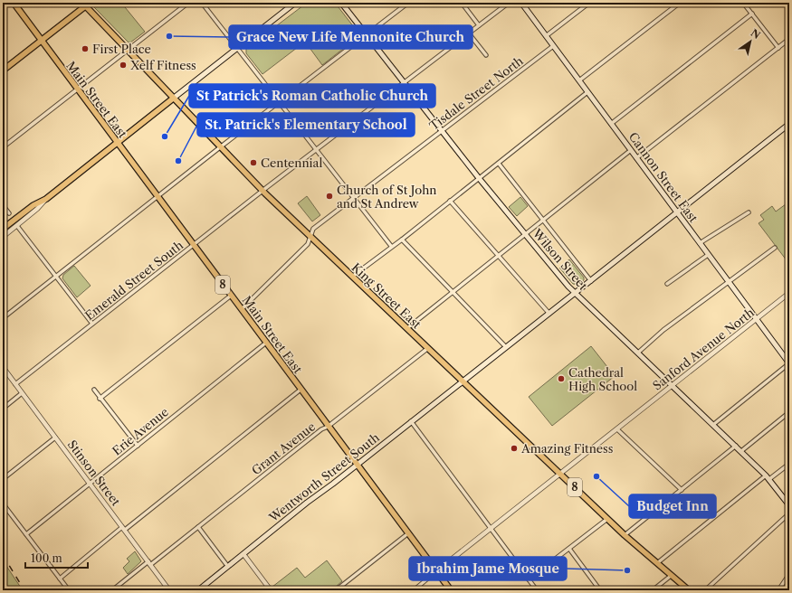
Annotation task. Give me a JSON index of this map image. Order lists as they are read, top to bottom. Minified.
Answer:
{"streets":{"main road":["Main Street East","Cannon Street East","Wilson Street","8","King Street East","Wentworth Street South"],"street":["Tisdale Street North","Emerald Street South","Sanford Avenue North","Erie Avenue","Grant Avenue","Stinson Street"]},"crossings":[["Tisdale Street North","Main Street East"],["Tisdale Street North","Cannon Street East"],["Tisdale Street North","Wilson Street"],["Tisdale Street North","King Street East"],["Main Street East","Emerald Street South"],["Main Street East","Sanford Avenue North"],["Main Street East","Erie Avenue"],["Main Street East","Grant Avenue"],["Main Street East","Wentworth Street South"],["Cannon Street East","Sanford Avenue North"],["Cannon Street East","Wentworth Street South"],["Wilson Street","Emerald Street South"],["Wilson Street","Sanford Avenue North"],["Wilson Street","Wentworth Street South"],["Emerald Street South","King Street East"],["Emerald Street South","Stinson Street"],["King Street East","Sanford Avenue North"],["King Street East","Grant Avenue"],["King Street East","Wentworth Street South"],["Erie Avenue","Stinson Street"],["Grant Avenue","Stinson Street"]],"places":["Grace New Life Mennonite Church","First Place","Xelf Fitness","St Patrick's Roman Catholic Church","St. Patrick's Elementary School","Centennial","Church of St John and St Andrew","Cathedral High School","Amazing Fitness","Budget Inn","Ibrahim Jame Mosque"],"scale_bar":"100 m","north":"top right"}
